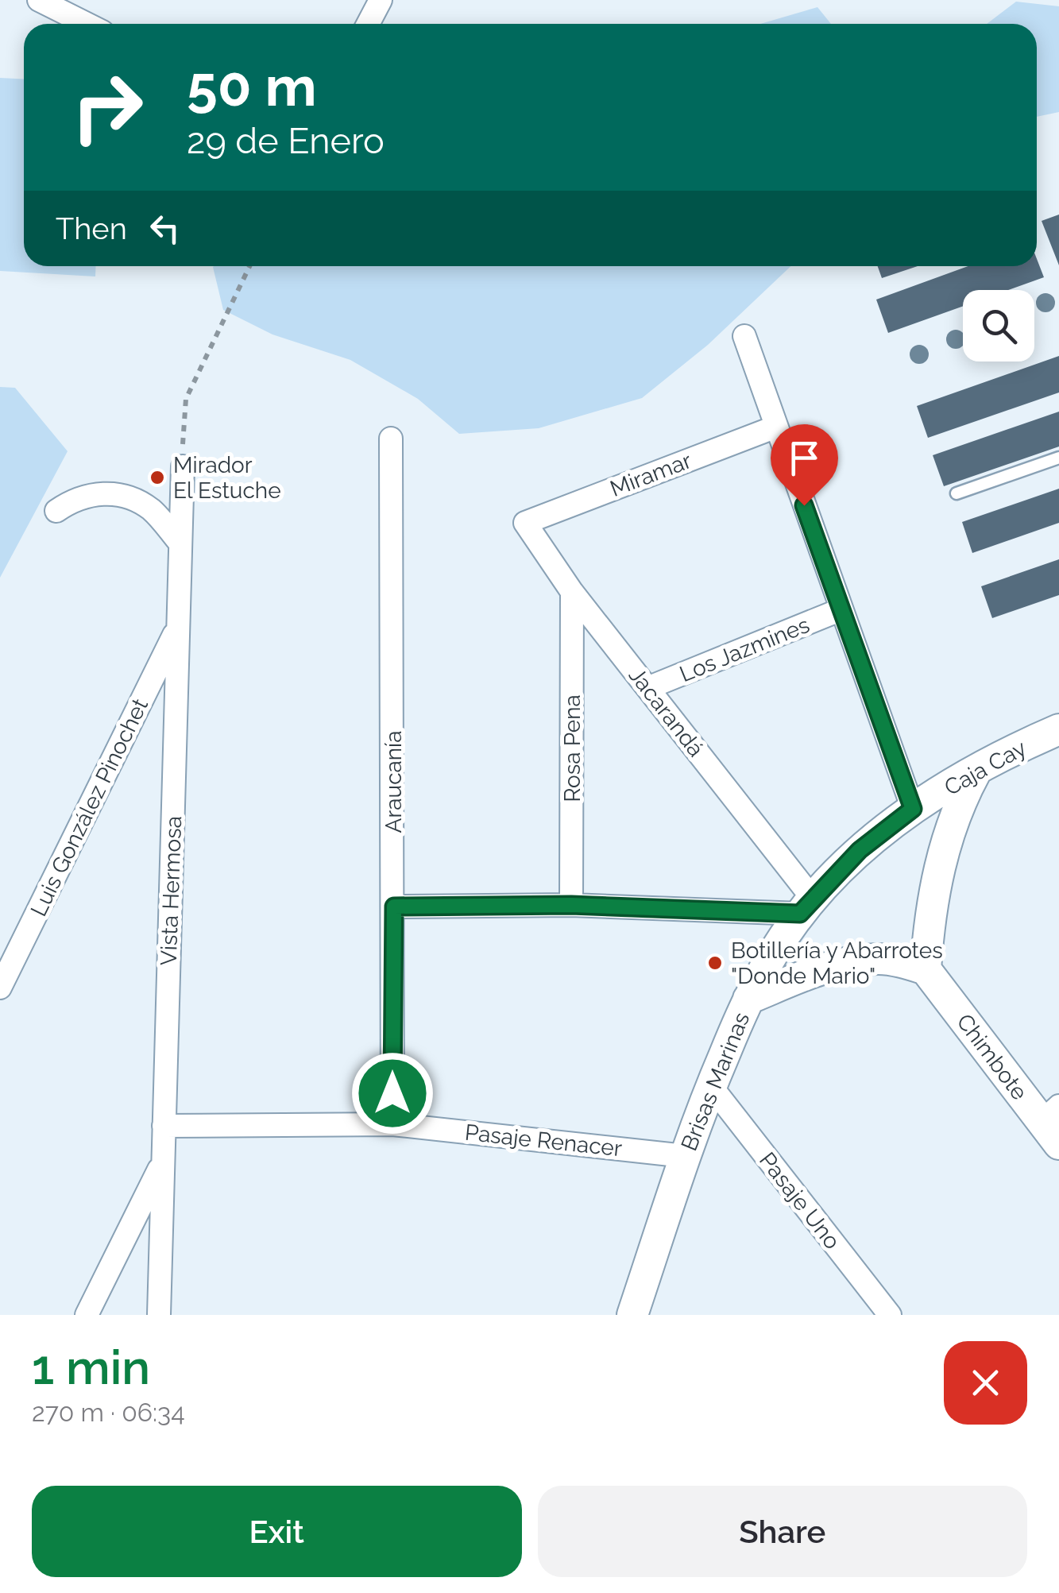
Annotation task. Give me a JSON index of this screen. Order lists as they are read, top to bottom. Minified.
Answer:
{"streets":{"street":["Miramar","Los Jazmines","Jacarandá","Rosa Pena","Caja Cay","Araucanía","Luis González Pinochet","Vista Hermosa","Chimbote","Brisas Marinas","Pasaje Renacer","Pasaje Uno"]},"crossings":[["Miramar","Jacarandá"],["Los Jazmines","Jacarandá"],["Jacarandá","Rosa Pena"],["Jacarandá","Brisas Marinas"],["Caja Cay","Brisas Marinas"],["Araucanía","Pasaje Renacer"],["Luis González Pinochet","Vista Hermosa"],["Vista Hermosa","Pasaje Renacer"],["Brisas Marinas","Pasaje Renacer"],["Brisas Marinas","Pasaje Uno"]],"places":["Mirador El Estuche","Botillería y Abarrotes \"Donde Mario\""],"page":{"turn":["50 m","29 de Enero"],"then":"Then","heading":["1 min","270 m · 06:34"],"buttons":["Exit","Share"]}}
